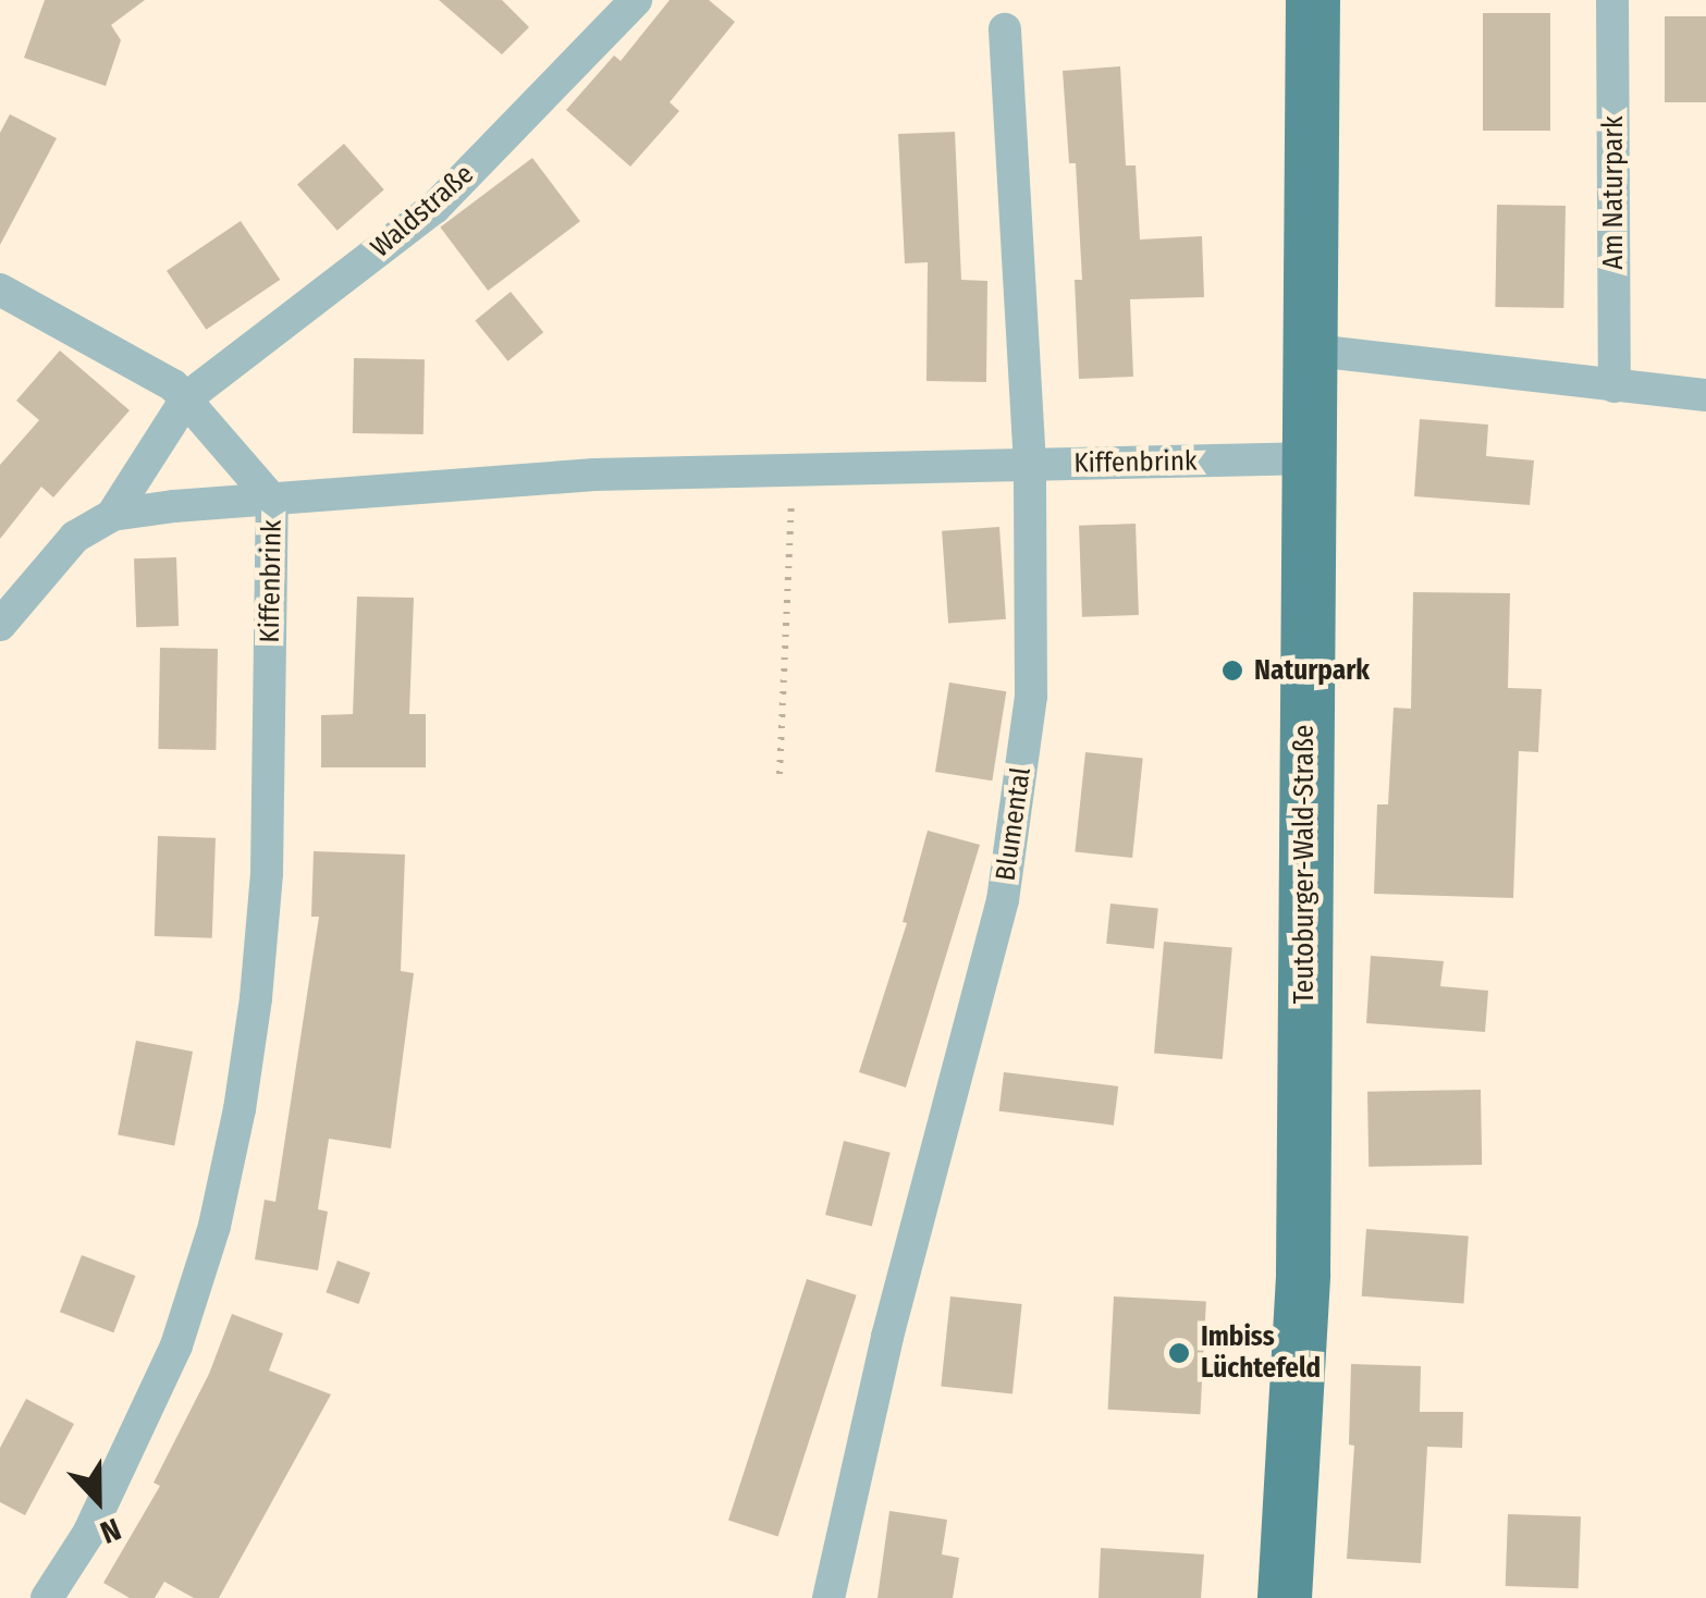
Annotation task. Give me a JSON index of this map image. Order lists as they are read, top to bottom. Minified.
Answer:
{"streets":{"main road":["Teutoburger-Wald-Straße"],"street":["Am Naturpark","Waldstraße","Kiffenbrink","Blumental"]},"crossings":[["Waldstraße","Kiffenbrink"],["Kiffenbrink","Blumental"],["Kiffenbrink","Teutoburger-Wald-Straße"]],"places":["Naturpark","Imbiss Lüchtefeld"],"north":"bottom"}
